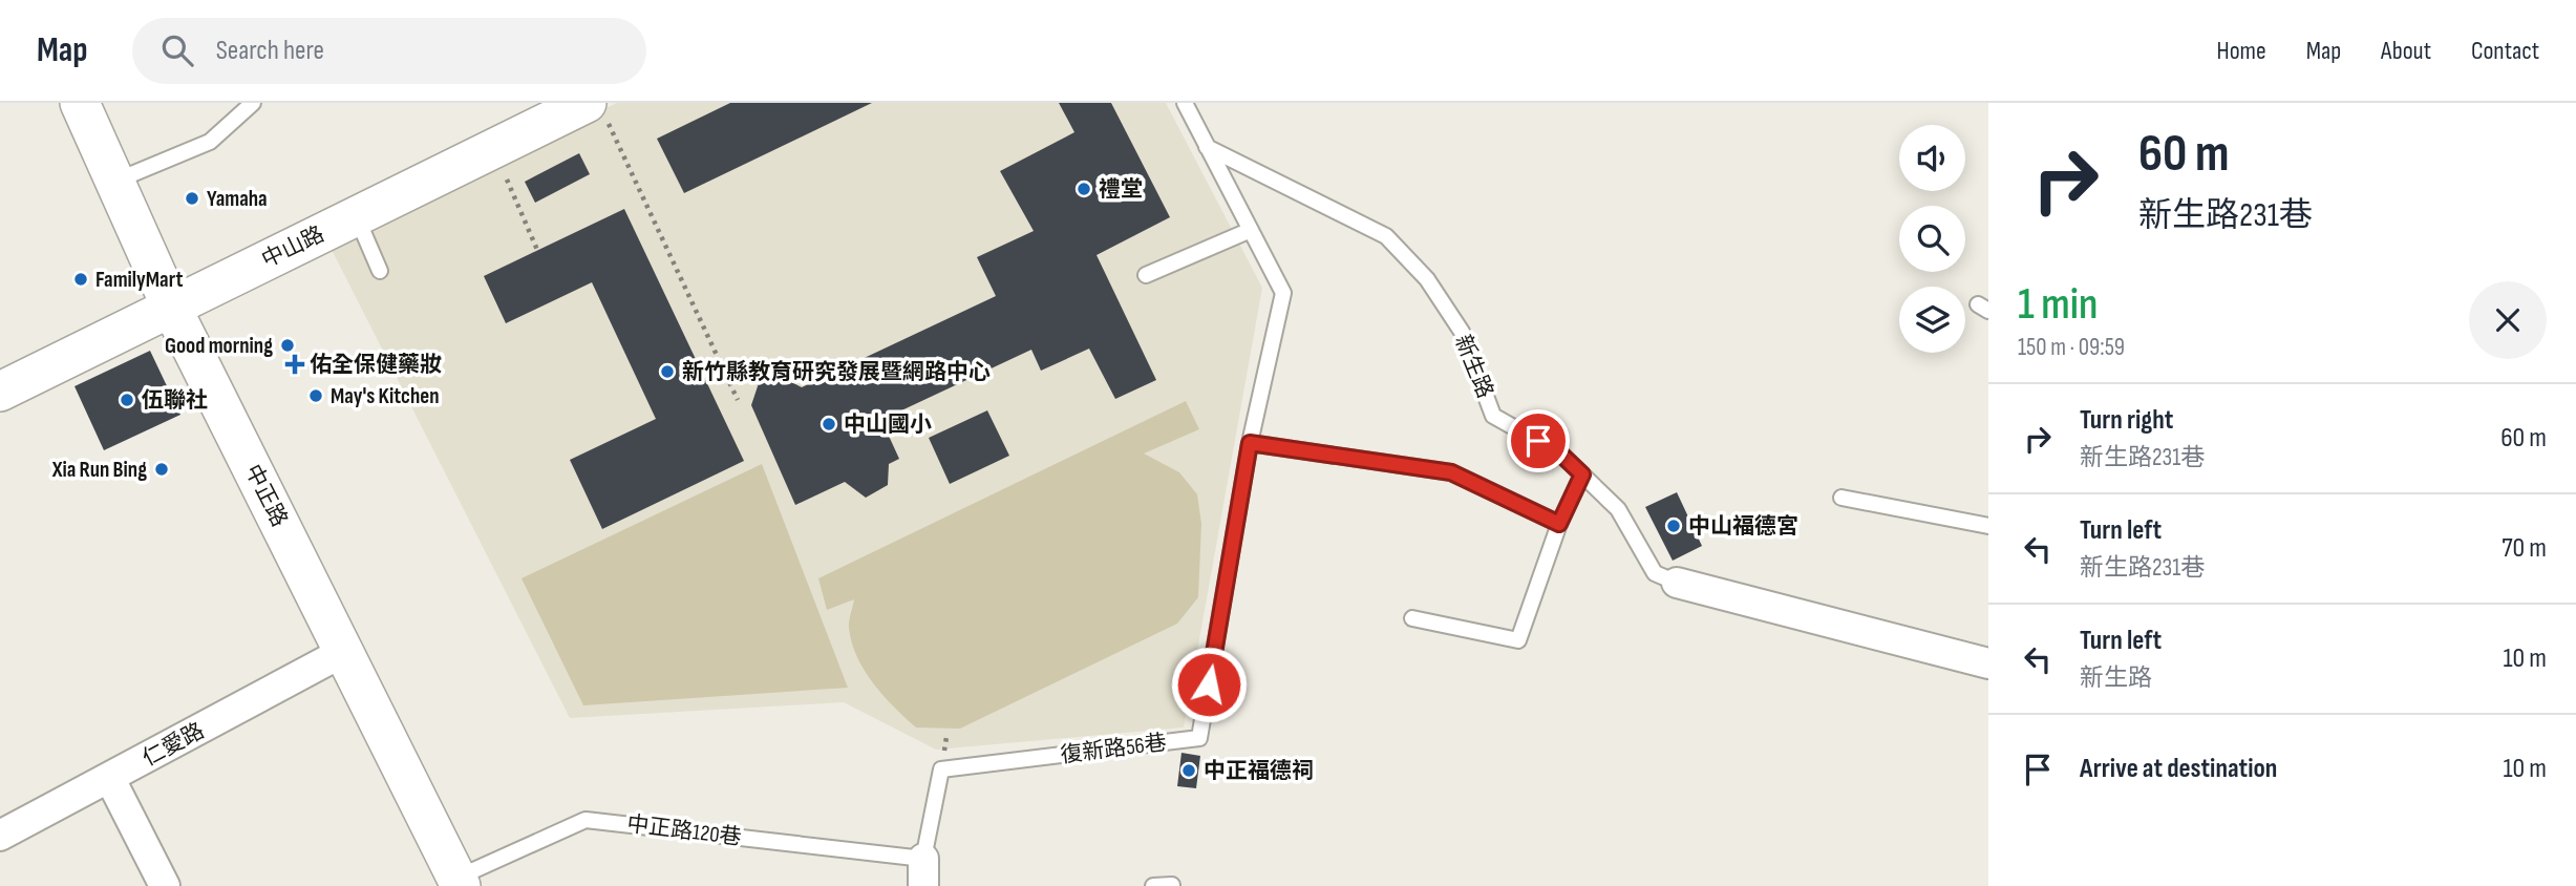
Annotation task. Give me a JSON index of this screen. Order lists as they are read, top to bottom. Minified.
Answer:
{"streets":{"street":["中山路","新生路","中正路","仁愛路"],"lane":["復新路56巷","中正路120巷"]},"crossings":[["中山路","中正路"],["新生路","復新路56巷"],["中正路","仁愛路"],["中正路","中正路120巷"],["復新路56巷","中正路120巷"]],"places":{"other":["禮堂","Yamaha","FamilyMart","Good morning","新竹縣教育研究發展暨網路中心","May's Kitchen","伍聯社","中山國小","Xia Run Bing","中山福德宮","中正福德祠"],"health":["佑全保健藥妝"]},"page":{"header":"Map","search":"Search here","nav":["Home","Map","About","Contact"],"turn":["60 m","新生路231巷"],"heading":["1 min","150 m · 09:59"],"list":[{"name":"Turn right","note":"新生路231巷","value":"60 m"},{"name":"Turn left","note":"新生路231巷","value":"70 m"},{"name":"Turn left","note":"新生路","value":"10 m"},{"name":"Arrive at destination","value":"10 m"}]}}
